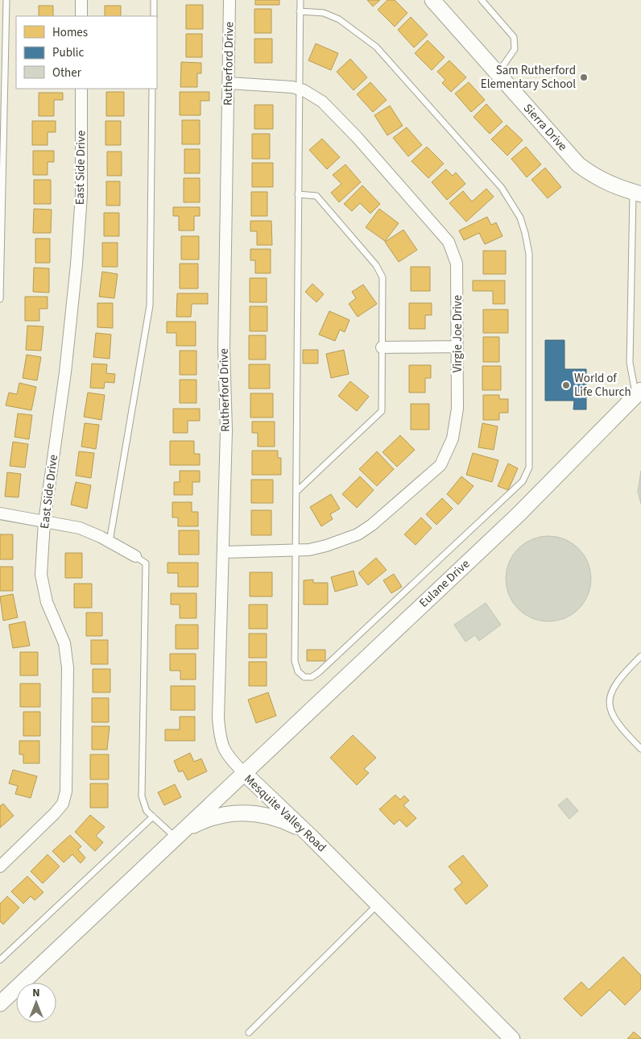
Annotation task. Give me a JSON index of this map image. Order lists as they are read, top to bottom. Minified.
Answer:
{"streets":{"street":["Rutherford Drive","Sierra Drive","East Side Drive","Virgie Joe Drive","Eulane Drive","Mesquite Valley Road"]},"crossings":[["Rutherford Drive","Virgie Joe Drive"],["Rutherford Drive","Eulane Drive"],["Rutherford Drive","Mesquite Valley Road"],["Eulane Drive","Mesquite Valley Road"]],"places":["Sam Rutherford Elementary School","World of Life Church"],"legend":["Homes","Public","Other"],"north":"top"}
